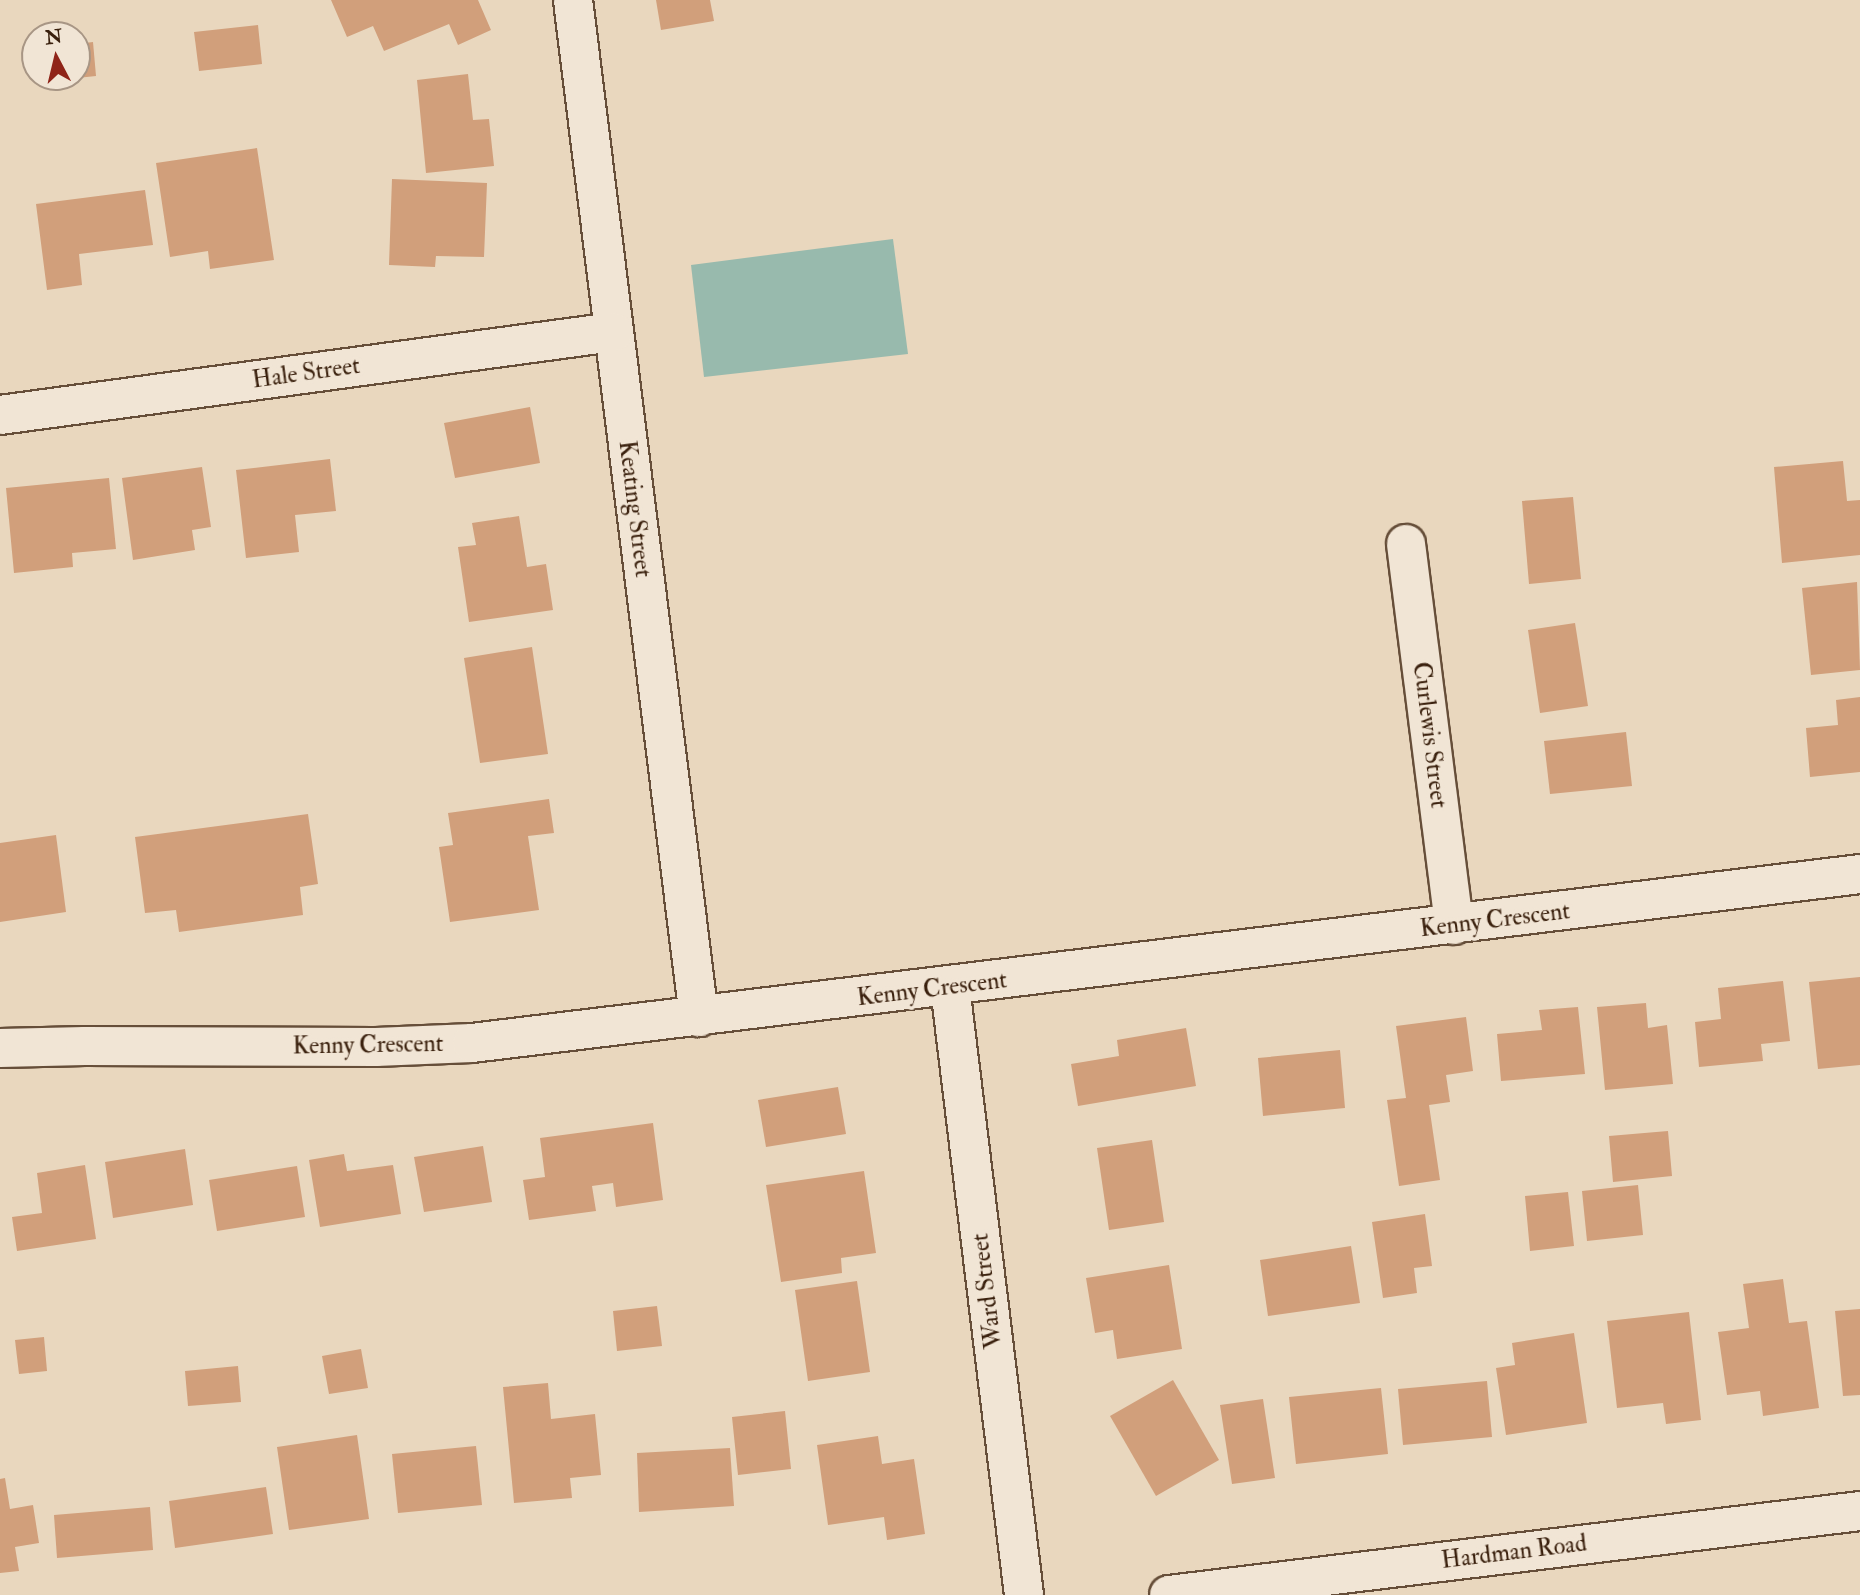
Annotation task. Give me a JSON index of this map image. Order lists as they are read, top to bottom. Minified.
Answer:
{"streets":{"street":["Hale Street","Keating Street","Curlewis Street","Kenny Crescent","Ward Street","Hardman Road"]},"crossings":[["Hale Street","Keating Street"],["Keating Street","Kenny Crescent"],["Curlewis Street","Kenny Crescent"],["Kenny Crescent","Ward Street"]],"north":"top"}
